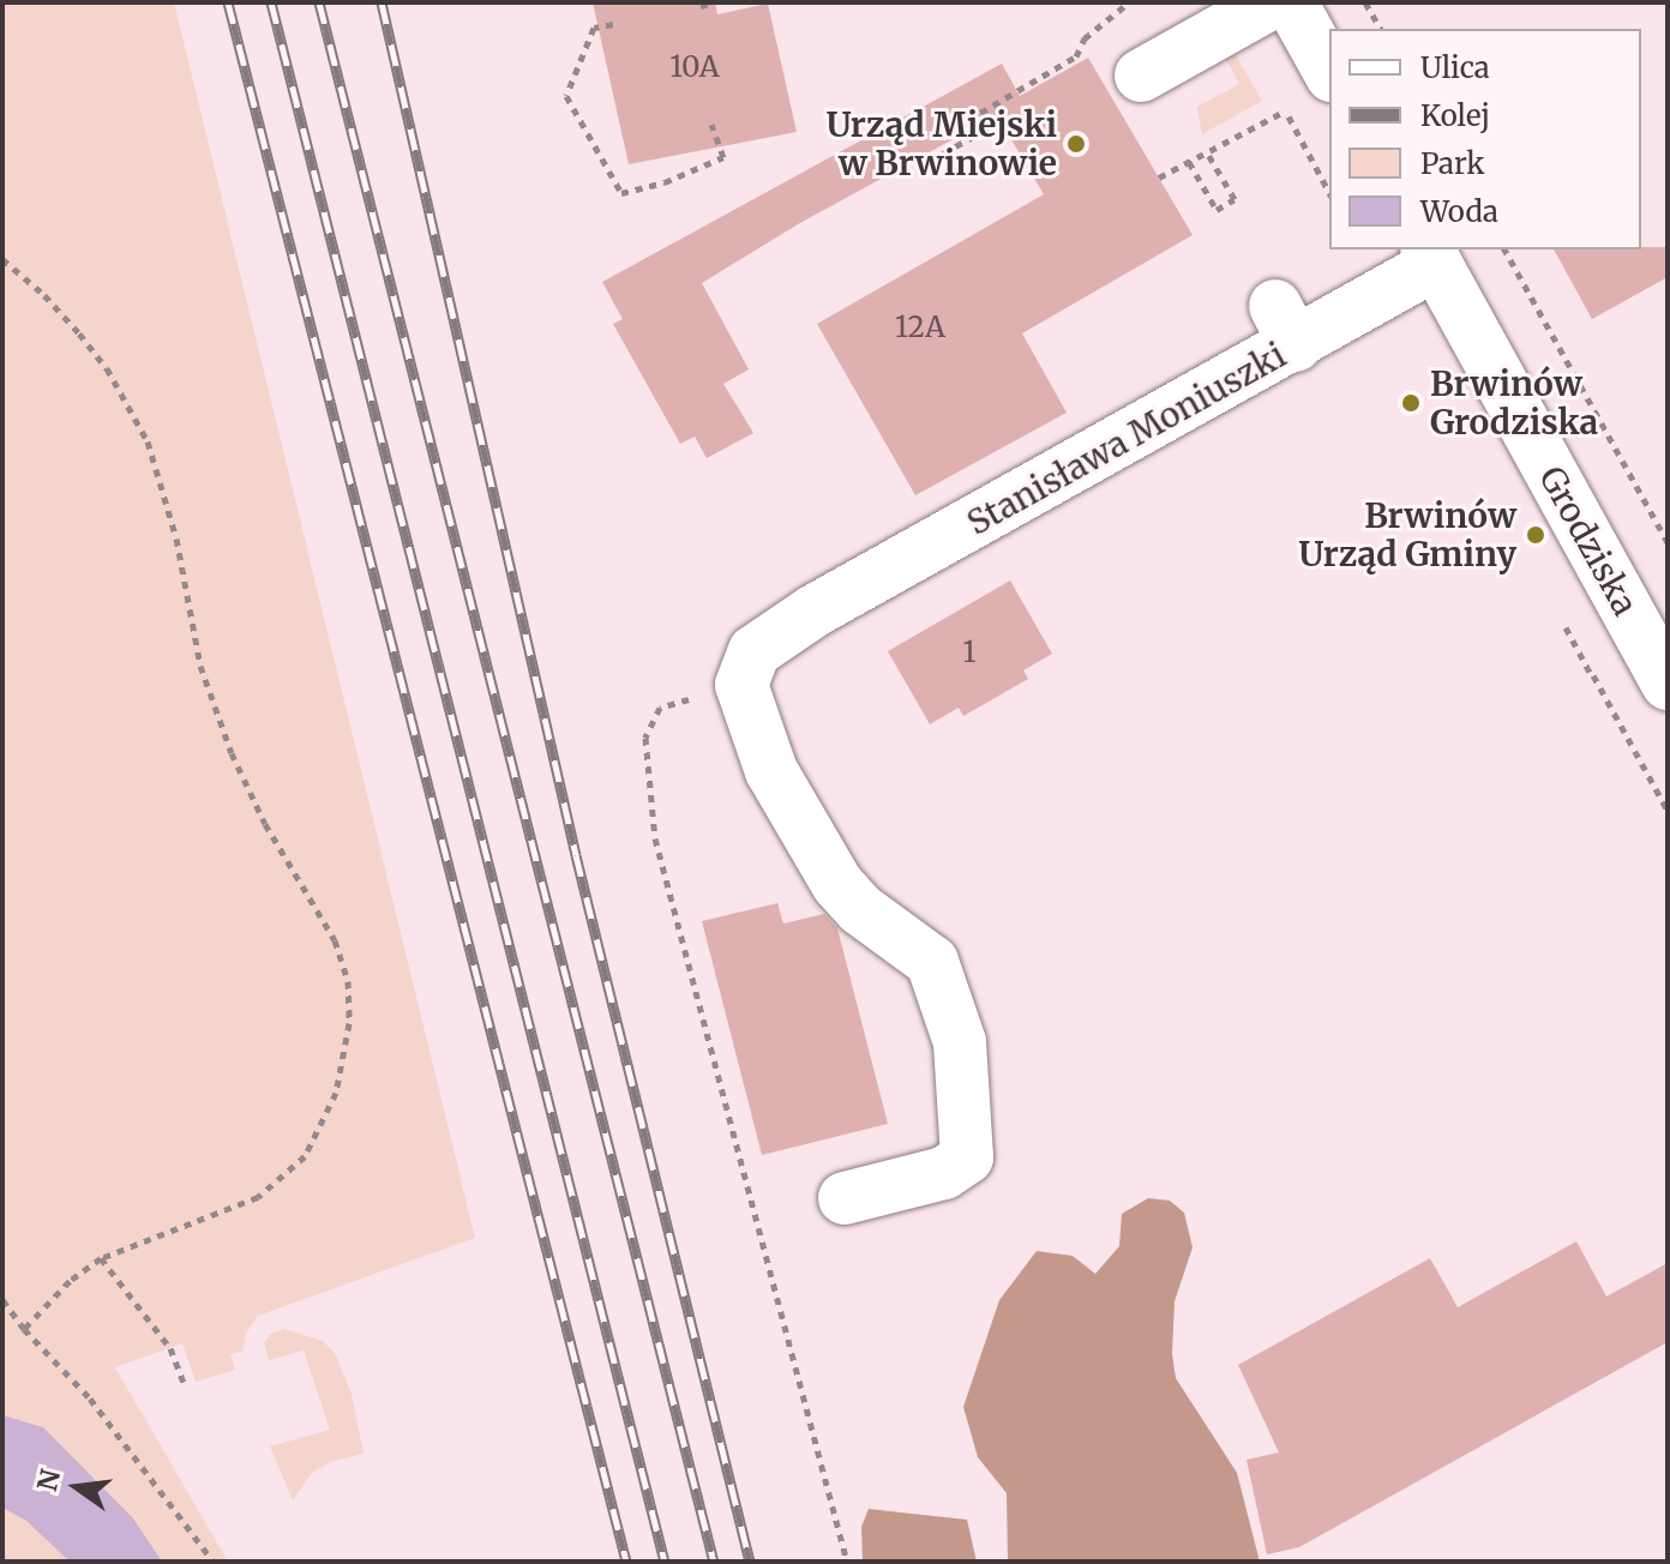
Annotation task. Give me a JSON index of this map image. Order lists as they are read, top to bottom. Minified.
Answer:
{"streets":{"street":["Stanisława Moniuszki","Grodziska"]},"crossings":[["Stanisława Moniuszki","Grodziska"]],"places":["Urząd Miejski w Brwinowie","Brwinów Grodziska","Brwinów Urząd Gminy"],"house_numbers":["10A","12A","1"],"legend":["Ulica","Kolej","Park","Woda"],"north":"left"}
